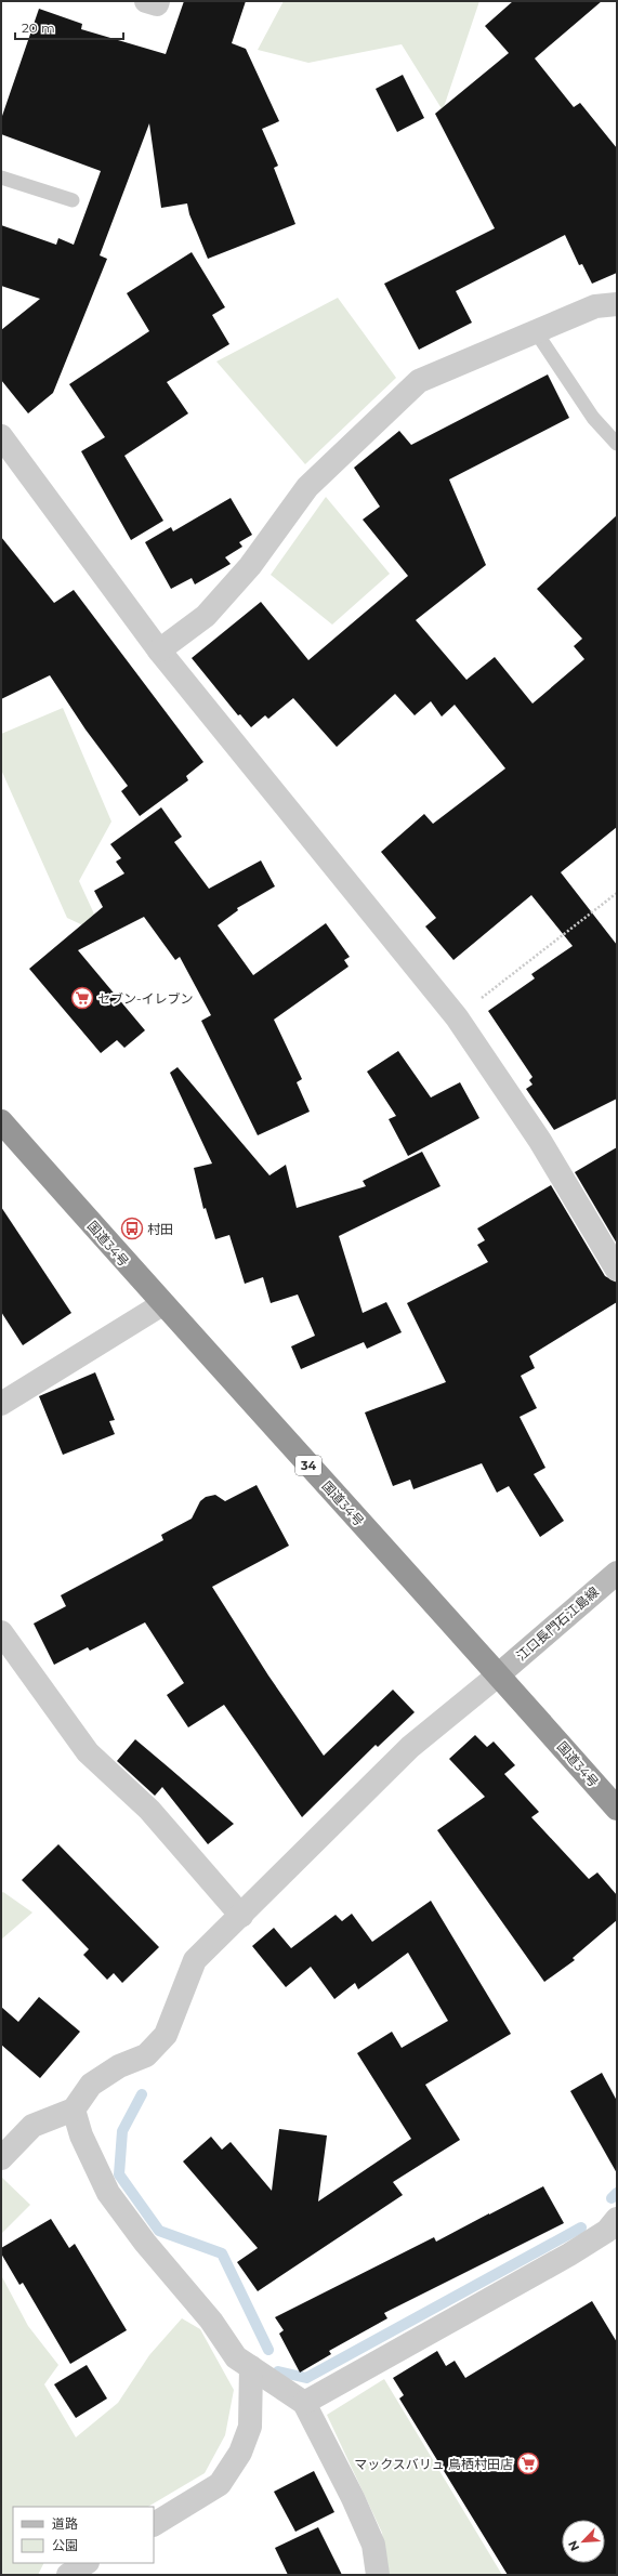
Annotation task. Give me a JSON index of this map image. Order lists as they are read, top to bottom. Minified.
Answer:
{"streets":{"highway":["国道34号","34"],"main road":["江口長門石江島線"]},"crossings":[["国道34号","江口長門石江島線"]],"places":{"supermarket":["セブン-イレブン","マックスバリュ 鳥栖村田店"],"bus stop":["村田"]},"legend":["道路","公園"],"scale_bar":"20 m","north":"bottom left"}
